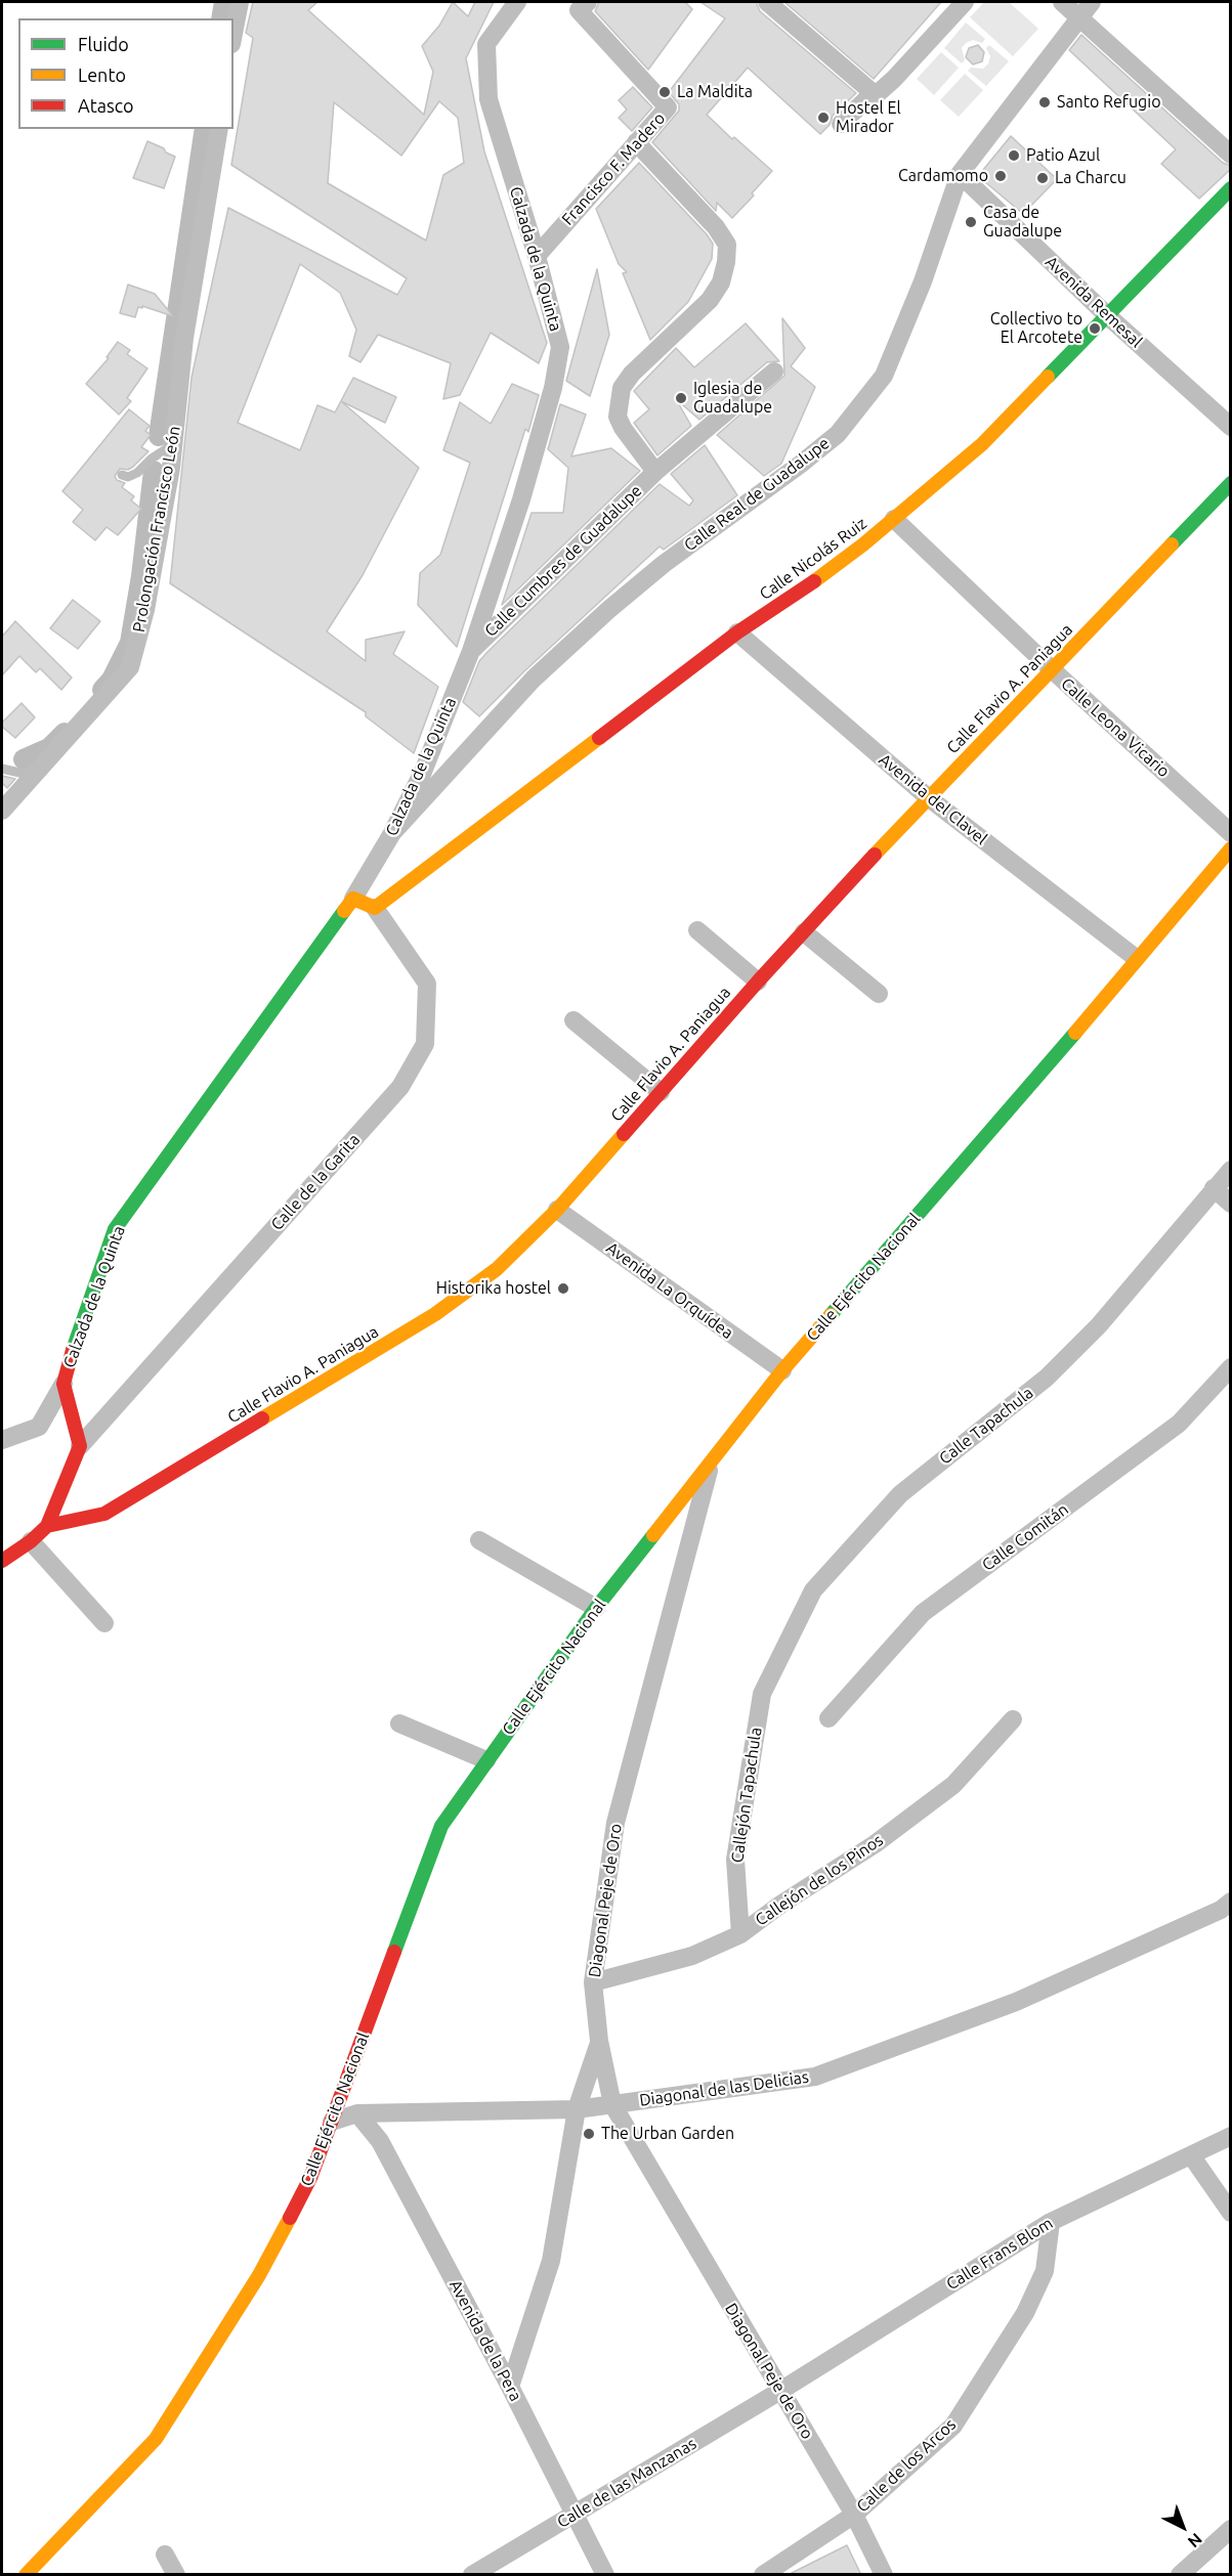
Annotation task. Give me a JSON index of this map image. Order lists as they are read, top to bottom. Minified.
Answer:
{"streets":{"street":["Francisco F. Madero","Calzada de la Quinta","Avenida Remesal","Calle Real de Guadalupe","Prolongación Francisco León","Calle Nicolás Ruiz","Calle Cumbres de Guadalupe","Calle Flavio A. Paniagua","Calle Leona Vicario","Avenida del Clavel","Calle de la Garita","Calle Ejército Nacional","Avenida La Orquídea","Calle Tapachula","Calle Comitán","Callejón Tapachula","Callejón de los Pinos","Diagonal Peje de Oro","Diagonal de las Delicias","Calle Frans Blom","Avenida de la Pera","Calle de los Arcos","Calle de las Manzanas"]},"crossings":[["Francisco F. Madero","Calzada de la Quinta"],["Calzada de la Quinta","Calle Real de Guadalupe"],["Calzada de la Quinta","Calle Cumbres de Guadalupe"],["Avenida Remesal","Calle Real de Guadalupe"],["Avenida Remesal","Calle Nicolás Ruiz"],["Calle Nicolás Ruiz","Calle Leona Vicario"],["Calle Nicolás Ruiz","Avenida del Clavel"],["Calle Nicolás Ruiz","Calle de la Garita"],["Calle Flavio A. Paniagua","Calle Leona Vicario"],["Calle Flavio A. Paniagua","Avenida del Clavel"],["Calle Flavio A. Paniagua","Calle de la Garita"],["Calle Flavio A. Paniagua","Avenida La Orquídea"],["Avenida del Clavel","Calle Ejército Nacional"],["Calle Ejército Nacional","Avenida La Orquídea"],["Calle Ejército Nacional","Diagonal Peje de Oro"],["Calle Ejército Nacional","Diagonal de las Delicias"],["Calle Tapachula","Callejón Tapachula"],["Callejón Tapachula","Callejón de los Pinos"],["Callejón de los Pinos","Diagonal Peje de Oro"],["Diagonal Peje de Oro","Diagonal de las Delicias"],["Diagonal Peje de Oro","Calle Frans Blom"],["Diagonal Peje de Oro","Calle de los Arcos"],["Diagonal Peje de Oro","Calle de las Manzanas"],["Diagonal de las Delicias","Avenida de la Pera"],["Calle Frans Blom","Calle de los Arcos"],["Calle Frans Blom","Calle de las Manzanas"],["Avenida de la Pera","Calle de las Manzanas"]],"places":["La Maldita","Santo Refugio","Hostel El Mirador","Patio Azul","Cardamomo","La Charcu","Casa de Guadalupe","Collectivo to El Arcotete","Iglesia de Guadalupe","Historika hostel","The Urban Garden"],"legend":["Fluido","Lento","Atasco"],"north":"bottom right"}
